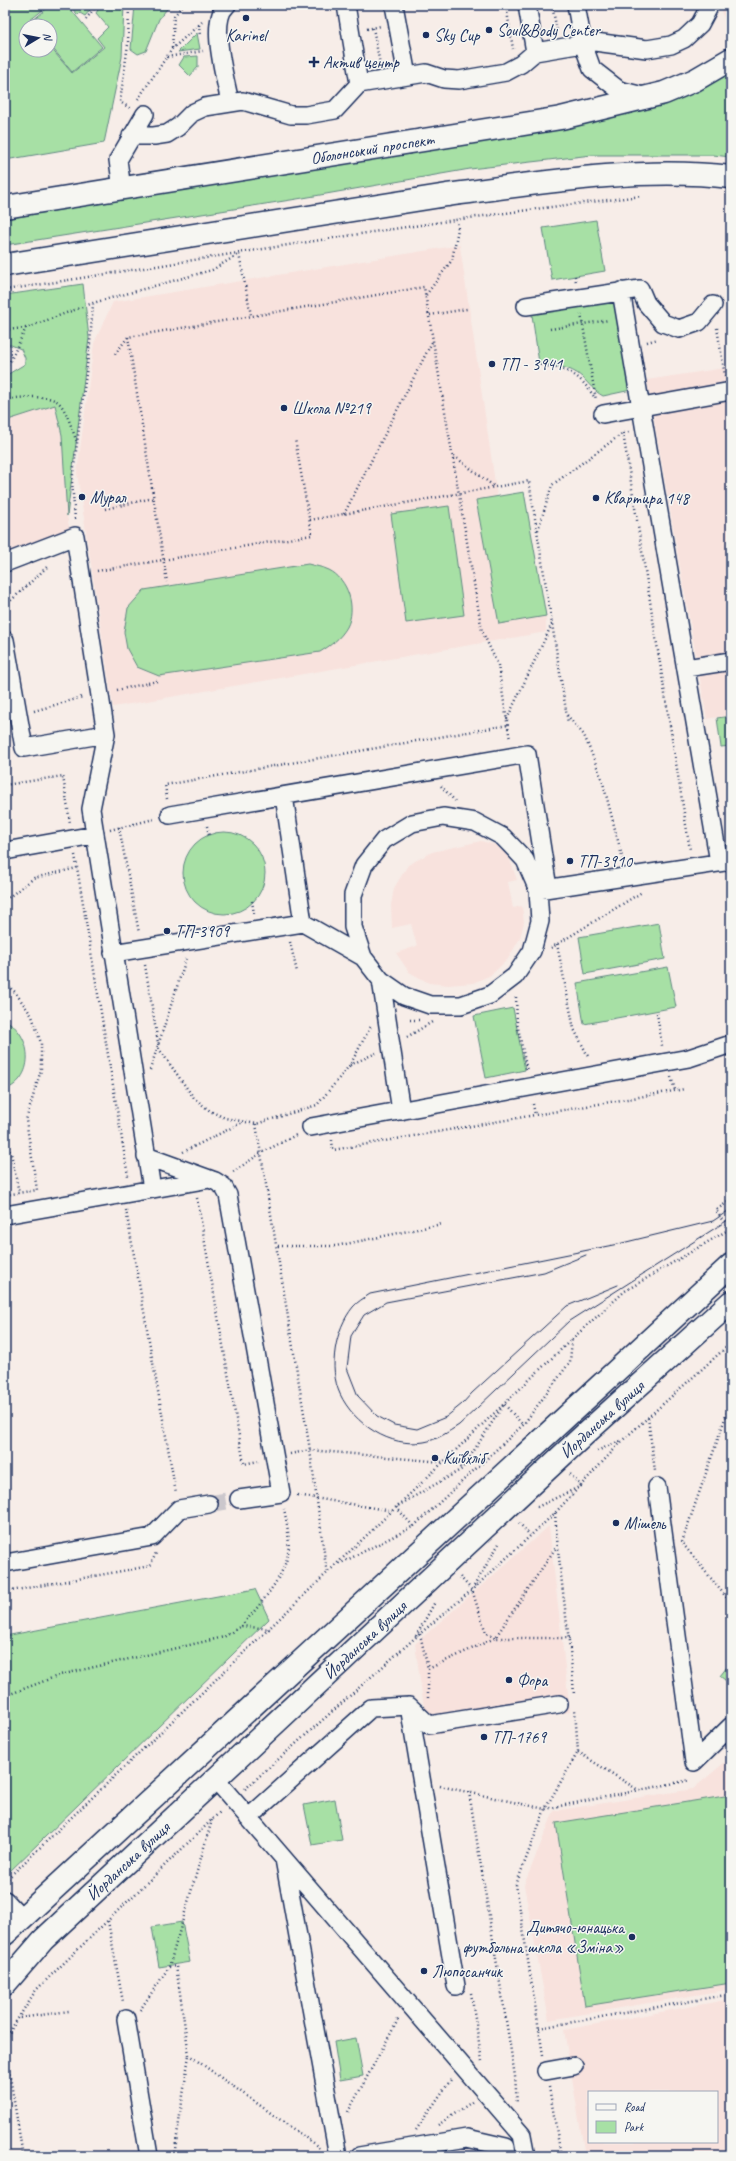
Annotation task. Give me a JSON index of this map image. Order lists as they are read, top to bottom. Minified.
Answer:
{"streets":{"main road":["Оболонський проспект","Йорданська вулиця"]},"places":{"other":["Karinel","Soul&Body Center","Sky Cup","ТП - 3941","Школа №219","Мурал","Квартира 148","ТП-3910","ТП-3909","Київхліб","Мішель","Фора","ТП-1769","Дитячо-юнацька футбольна школа «Зміна»","Люпосанчик"],"health":["Актив центр"]},"legend":["Road","Park"],"north":"right"}
